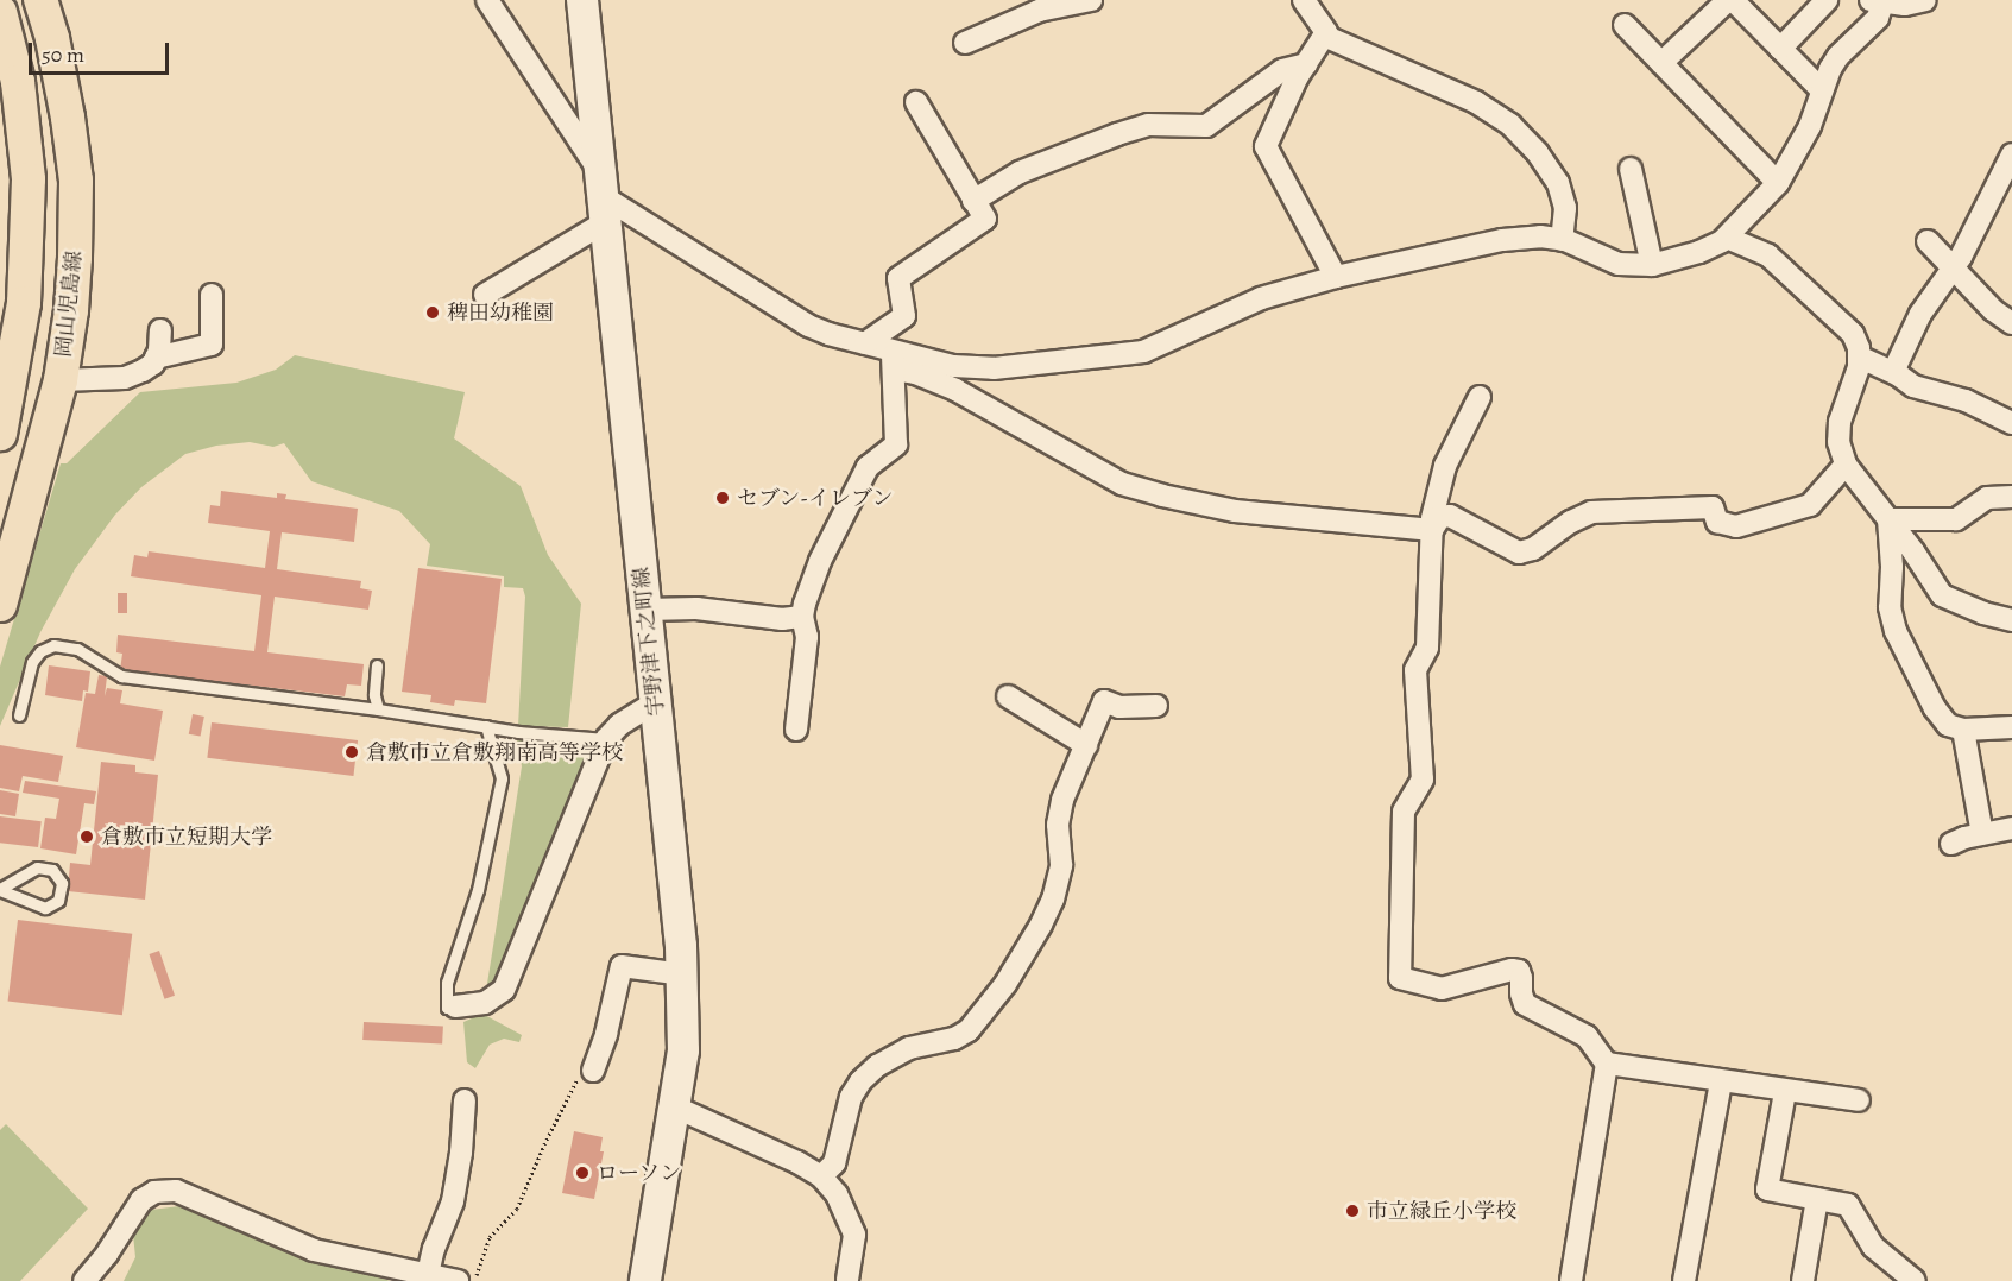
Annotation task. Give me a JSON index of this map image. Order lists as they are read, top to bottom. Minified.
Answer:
{"streets":{"main road":["岡山児島線","宇野津下之町線"]},"places":["稗田幼稚園","セブン-イレブン","倉敷市立倉敷翔南高等学校","倉敷市立短期大学","ローソン","市立緑丘小学校"],"scale_bar":"50 m"}
